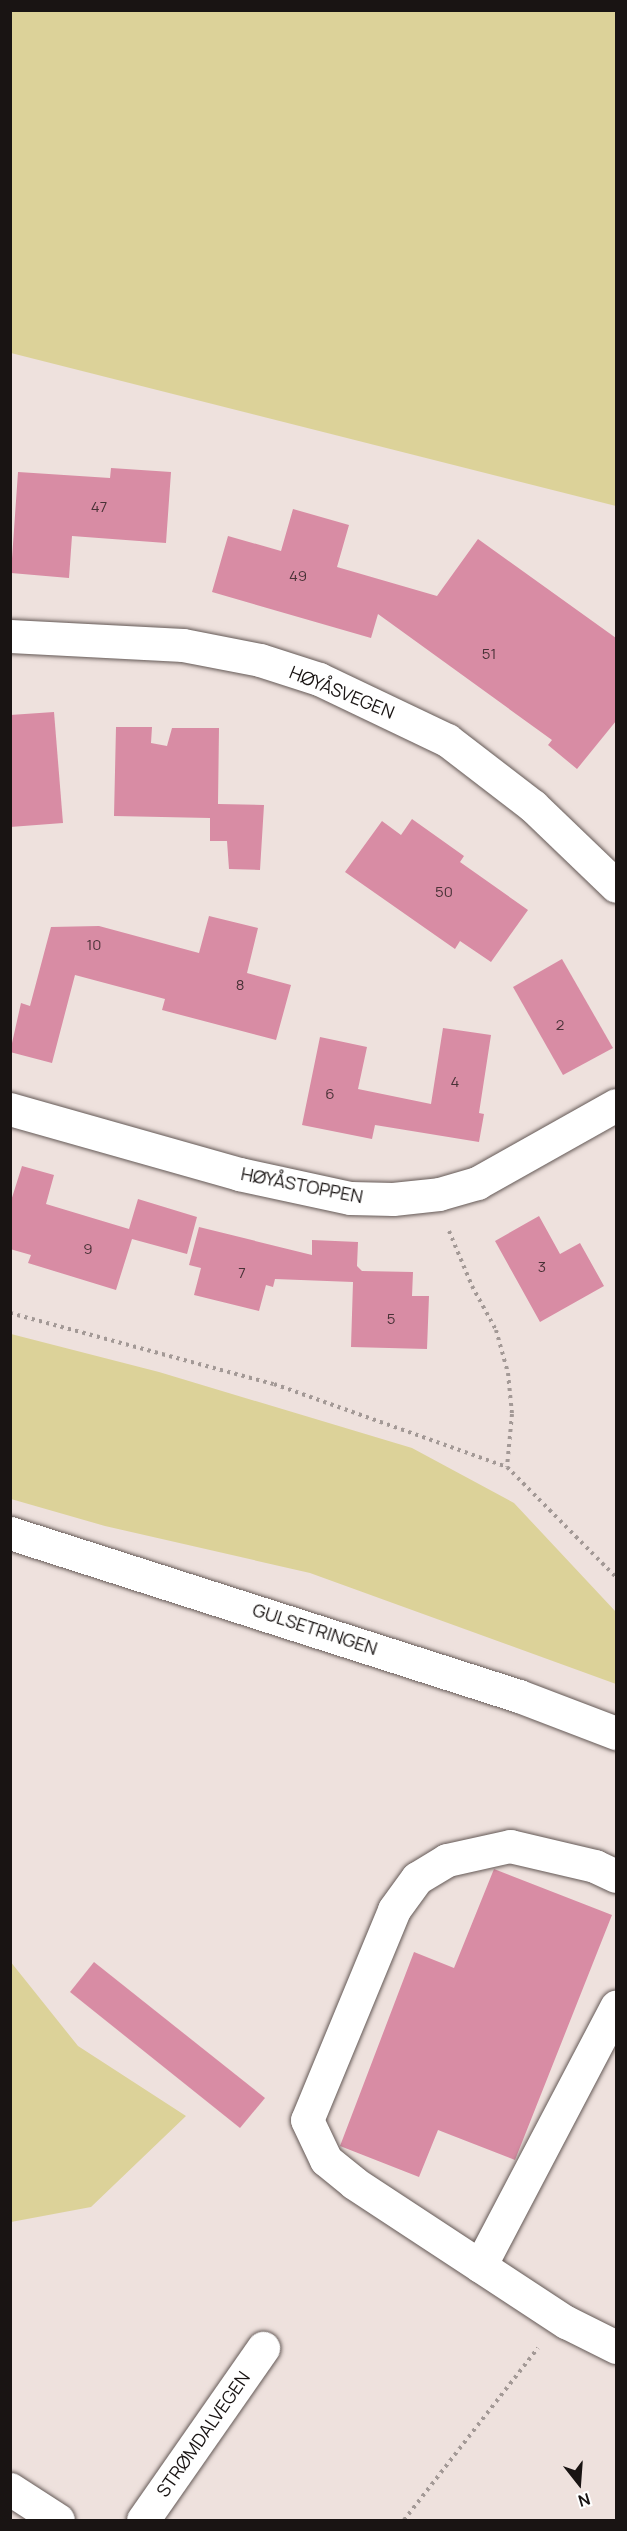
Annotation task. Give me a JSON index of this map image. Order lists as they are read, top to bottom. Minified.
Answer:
{"streets":{"street":["HØYÅSVEGEN","HØYÅSTOPPEN","GULSETRINGEN","STRØMDALVEGEN"]},"house_numbers":["47","49","51","50","10","8","2","4","6","9","3","7","5"],"north":"bottom"}
